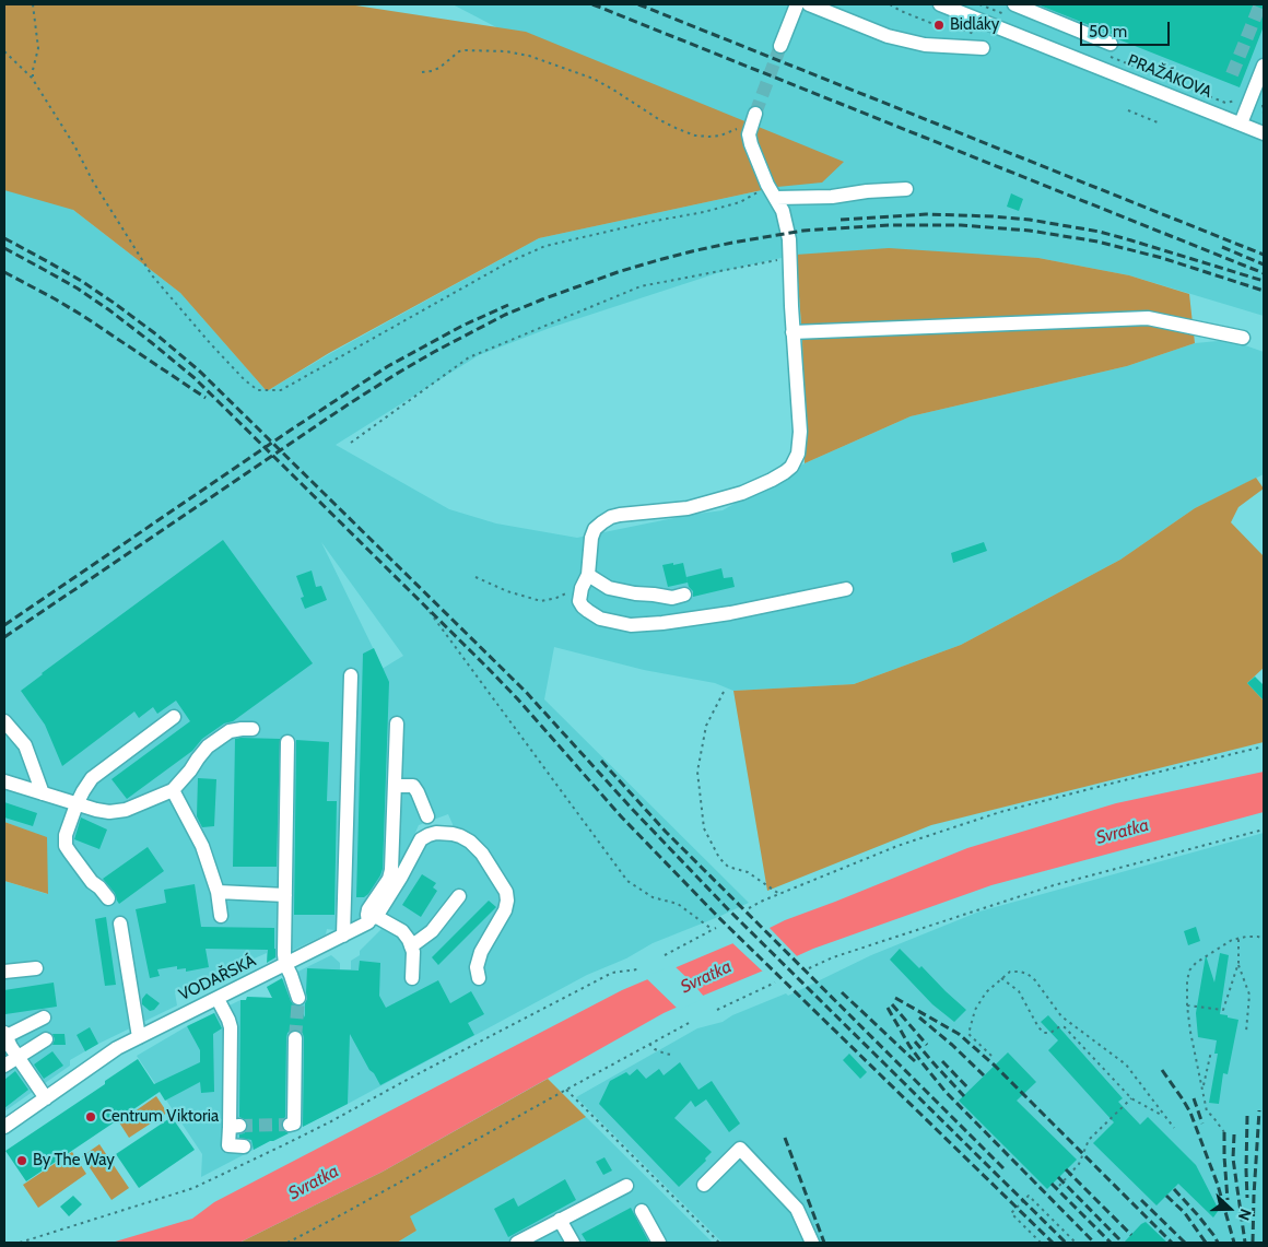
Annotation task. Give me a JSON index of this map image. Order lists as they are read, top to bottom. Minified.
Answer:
{"streets":{"street":["PRAŽÁKOVA","VODAŘSKÁ"]},"water":["Svratka"],"places":["Bidláky","Centrum Viktoria","By The Way"],"scale_bar":"50 m","north":"right"}
